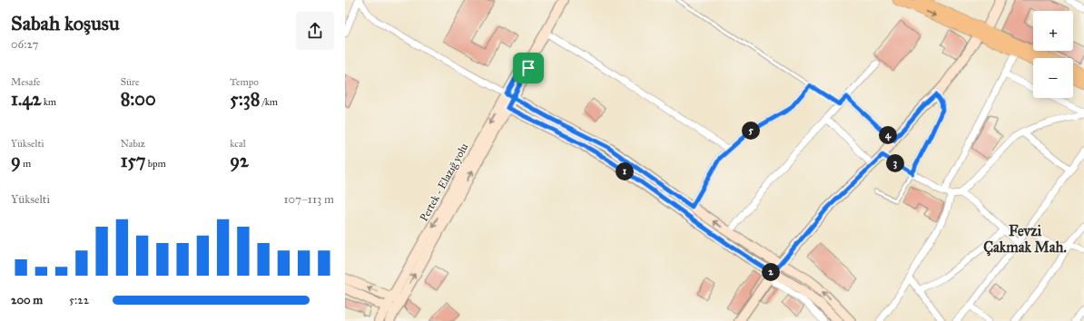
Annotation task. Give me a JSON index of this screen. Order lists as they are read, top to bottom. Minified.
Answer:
{"streets":{"main road":["Pertek - Elazığ yolu"]},"districts":["Fevzi Çakmak Mah."],"page":{"heading":["Sabah koşusu","06:27"],"map_buttons":["+","−"],"stats":[["Mesafe","1.42 km"],["Süre","8:00"],["Tempo","5:38 /km"],["Yükselti","9 m"],["Nabız","157 bpm"],["kcal","92"]],"pins":["5","4","3","1","2"],"chart":["Yükselti","107–113 m"],"list":[{"name":"200 m","note":"5:22"}]}}
